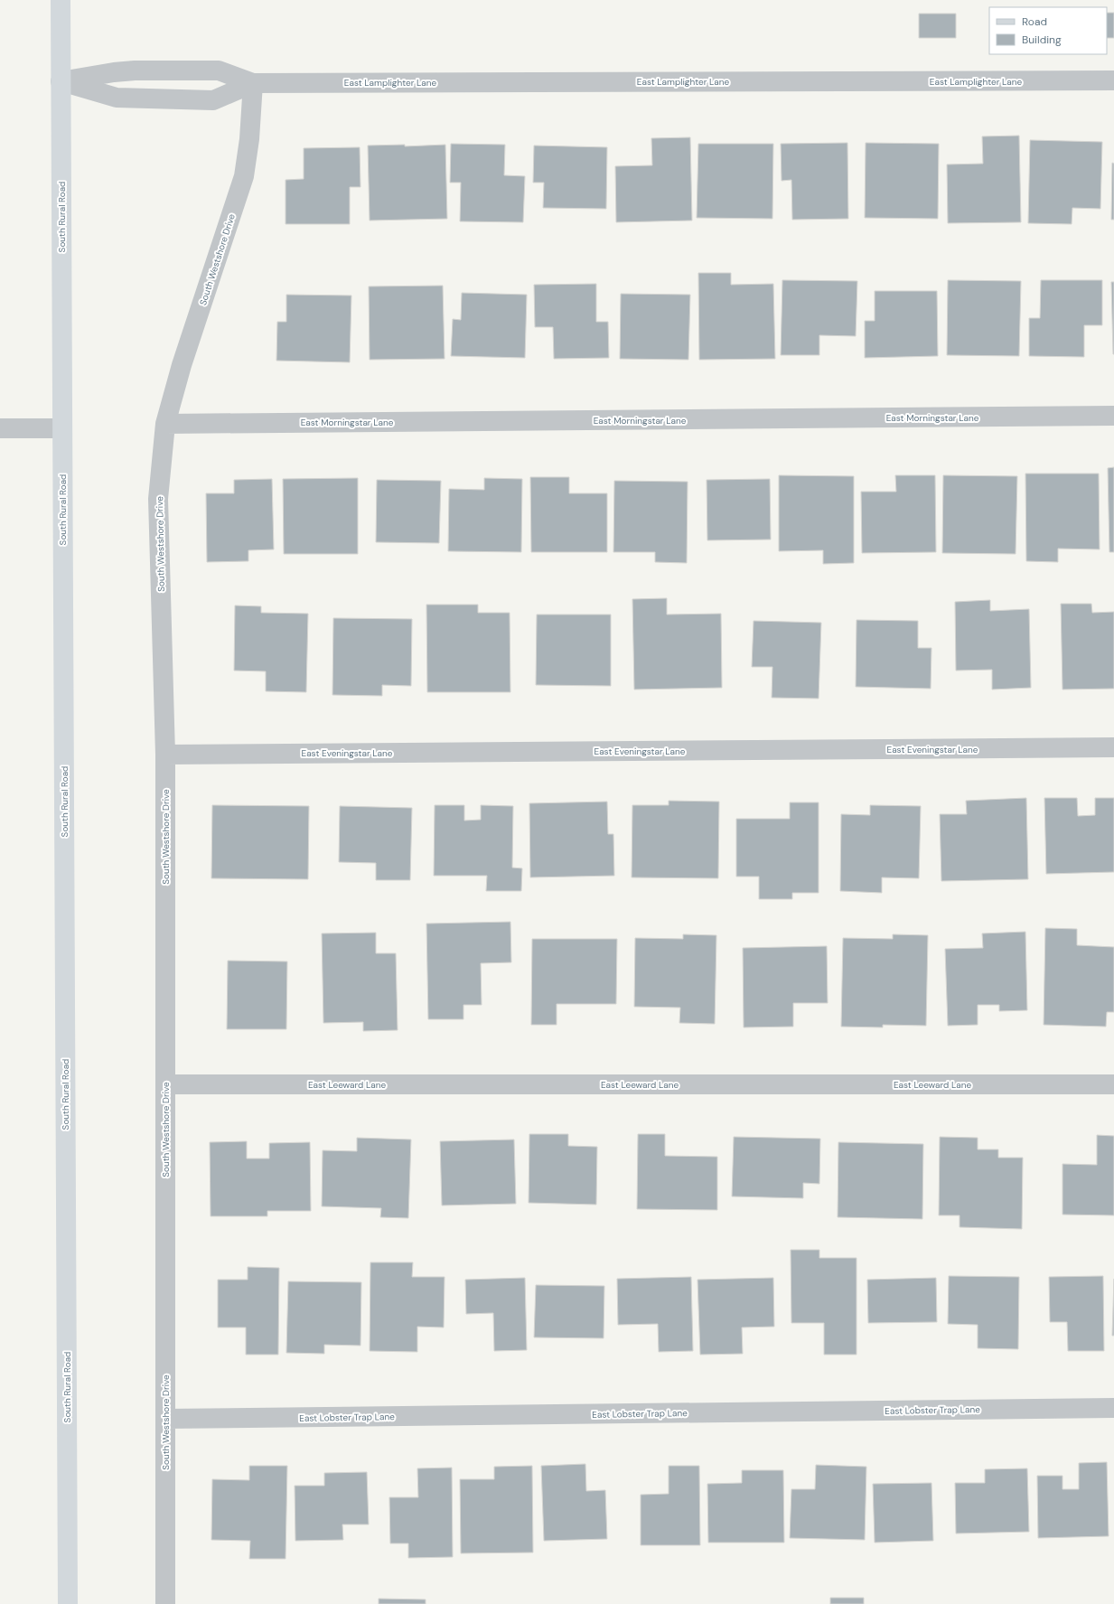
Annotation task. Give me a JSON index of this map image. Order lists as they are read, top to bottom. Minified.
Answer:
{"streets":{"main road":["South Rural Road"],"street":["East Lamplighter Lane","South Westshore Drive","East Morningstar Lane","East Eveningstar Lane","East Leeward Lane","East Lobster Trap Lane"]},"crossings":[["East Lamplighter Lane","South Rural Road"],["East Lamplighter Lane","South Westshore Drive"],["South Westshore Drive","East Morningstar Lane"],["South Westshore Drive","East Eveningstar Lane"],["South Westshore Drive","East Leeward Lane"],["South Westshore Drive","East Lobster Trap Lane"]],"legend":["Road","Building"]}
